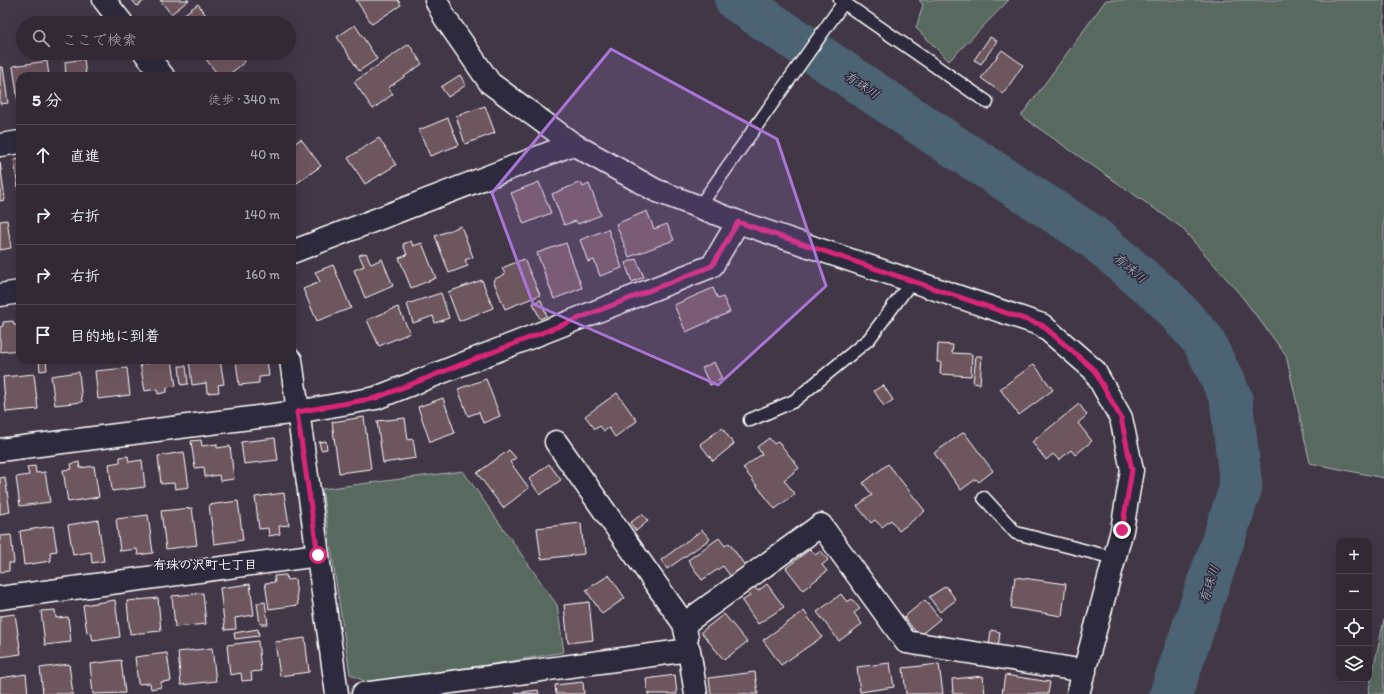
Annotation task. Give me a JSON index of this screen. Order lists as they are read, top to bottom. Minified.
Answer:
{"districts":["有珠の沢町七丁目"],"water":["有珠川"],"page":{"search":"ここで検索","heading":["5 分","徒歩 · 340 m"],"list":[["直進","40 m"],["右折","140 m"],["右折","160 m"],"目的地に到着"],"map_buttons":["+","−"]}}
